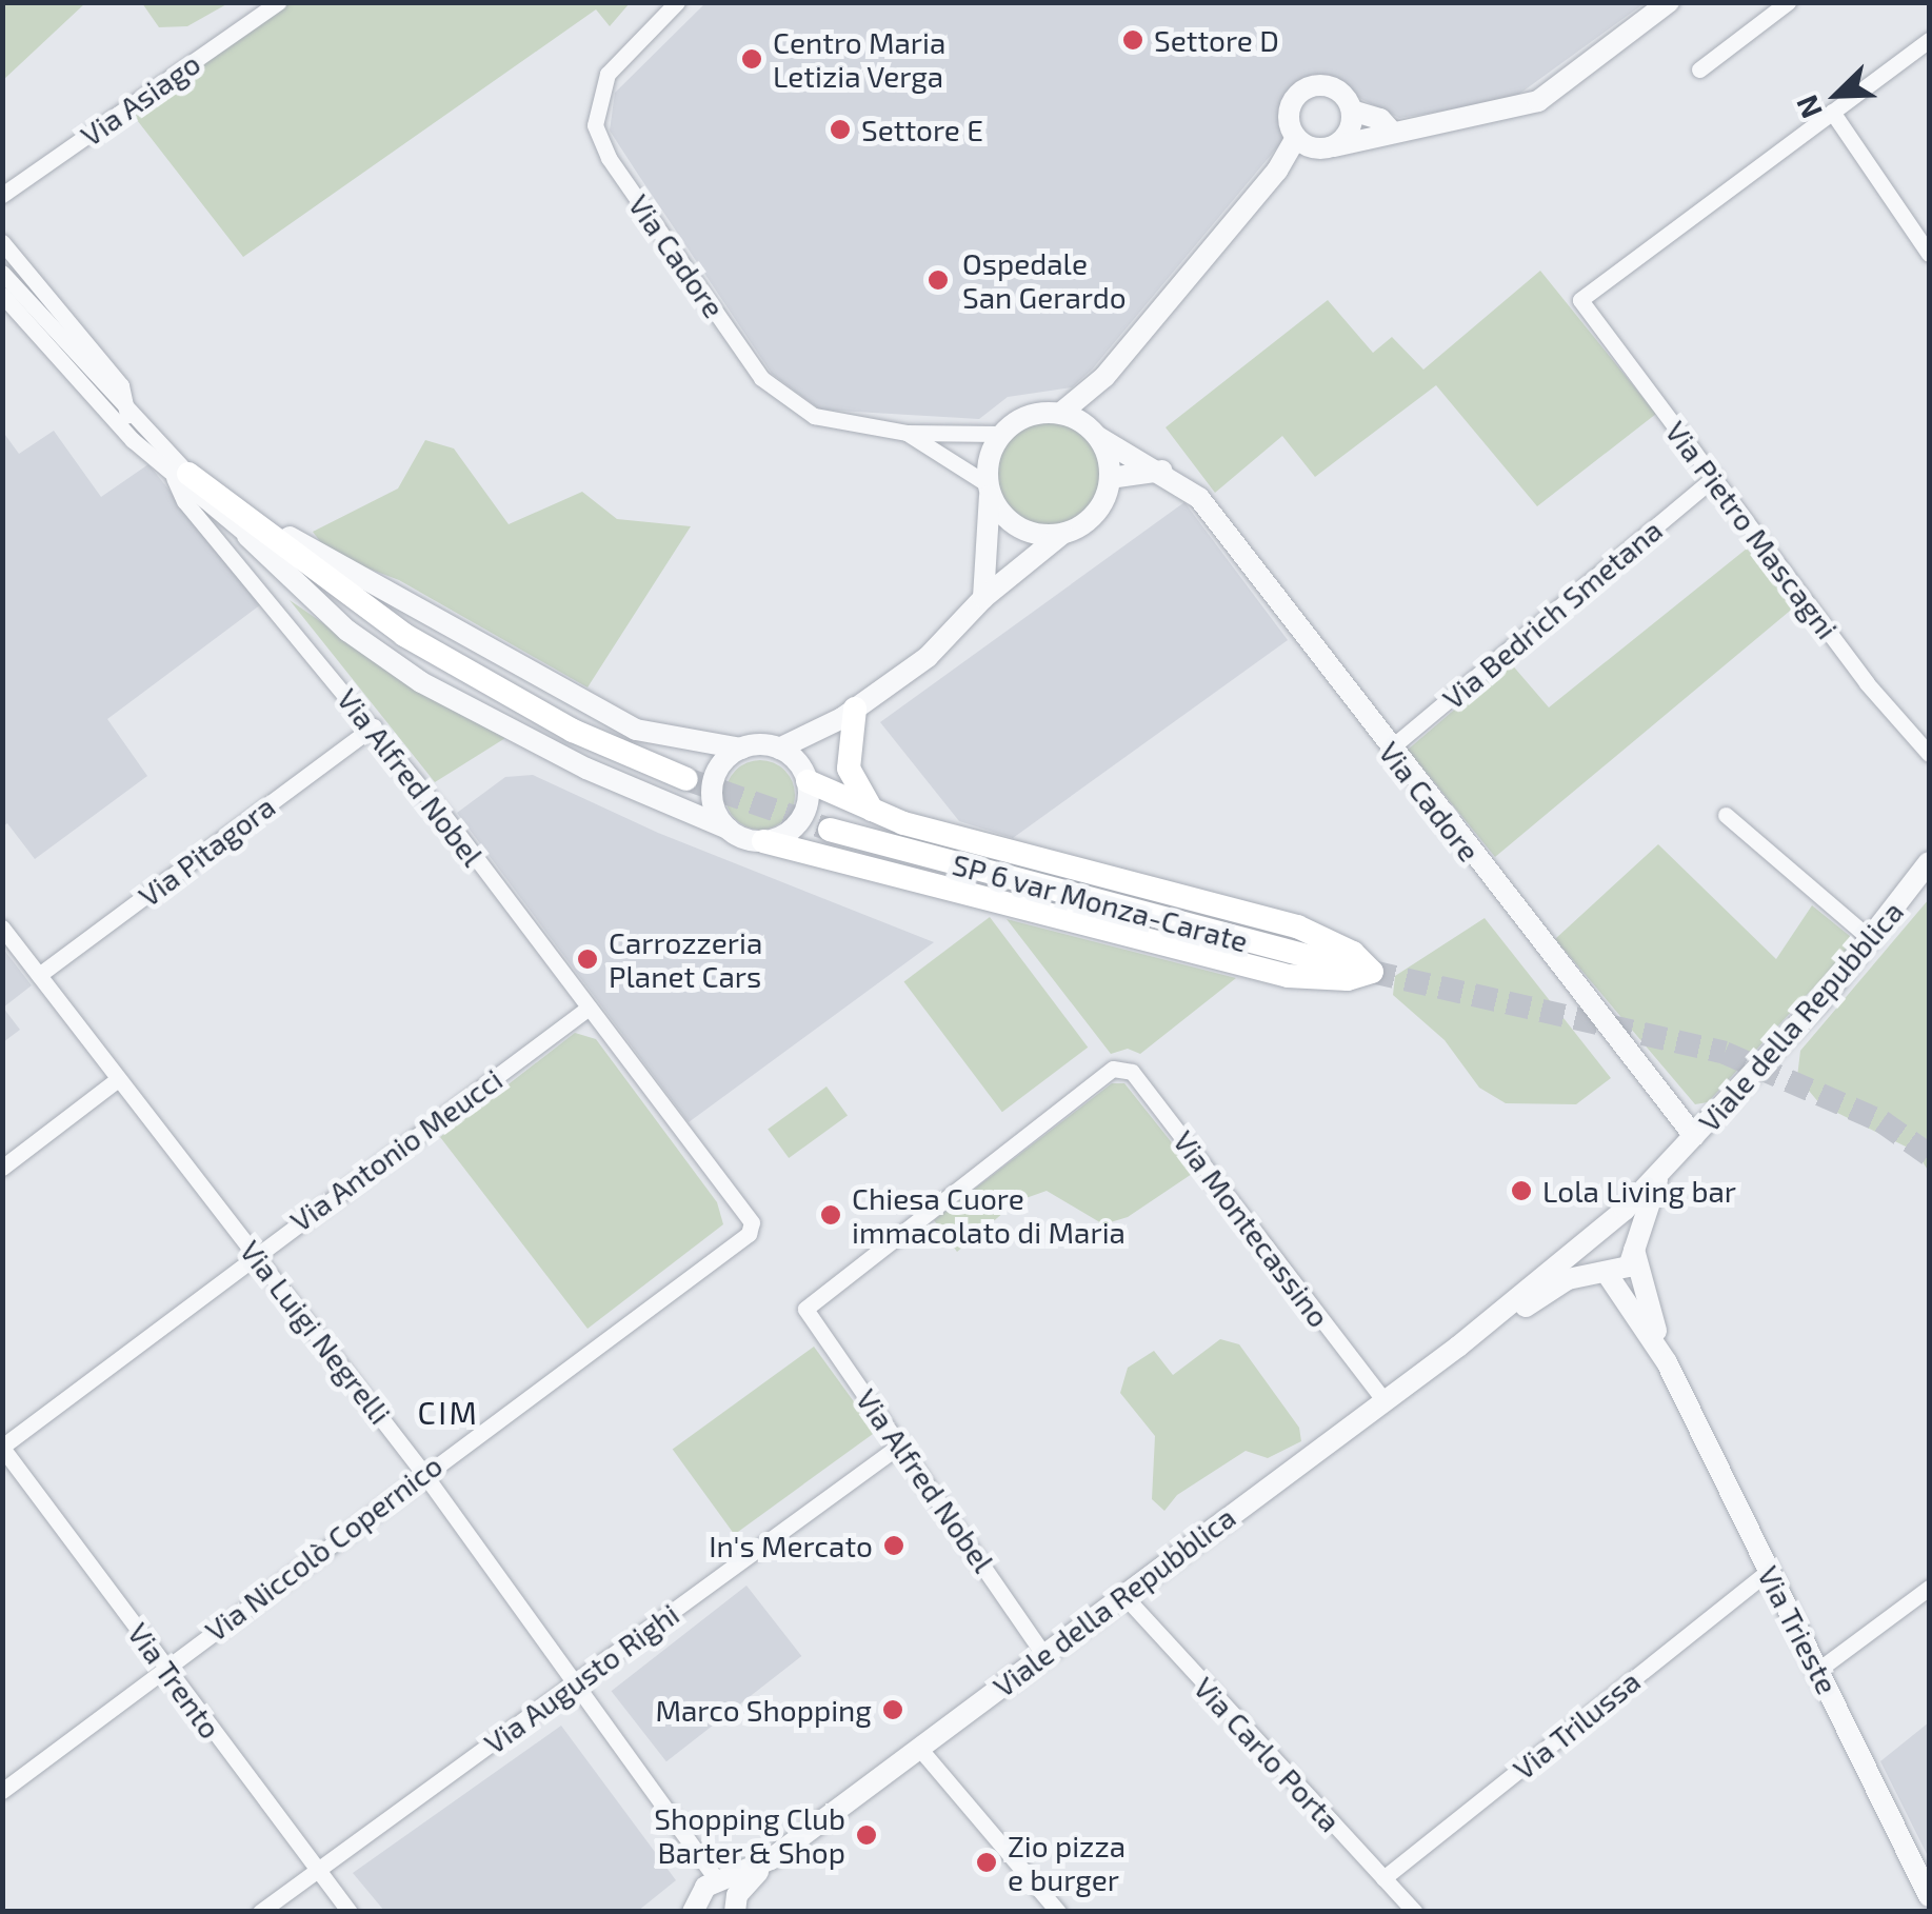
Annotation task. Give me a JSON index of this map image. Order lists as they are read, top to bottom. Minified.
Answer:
{"streets":{"main road":["SP 6 var Monza-Carate"],"street":["Via Asiago","Via Cadore","Via Pietro Mascagni","Via Bedrich Smetana","Via Alfred Nobel","Via Pitagora","Viale della Repubblica","Via Antonio Meucci","Via Montecassino","Via Luigi Negrelli","Via Niccolò Copernico","Via Trieste","Via Augusto Righi","Via Trento","Via Trilussa","Via Carlo Porta"]},"crossings":[["Via Cadore","Via Bedrich Smetana"],["Via Cadore","Viale della Repubblica"],["Via Pietro Mascagni","Via Bedrich Smetana"],["Via Alfred Nobel","Via Pitagora"],["Via Alfred Nobel","Viale della Repubblica"],["Via Alfred Nobel","Via Antonio Meucci"],["Via Alfred Nobel","Via Montecassino"],["Via Alfred Nobel","Via Niccolò Copernico"],["Via Alfred Nobel","Via Augusto Righi"],["Via Pitagora","Via Luigi Negrelli"],["Viale della Repubblica","Via Montecassino"],["Viale della Repubblica","Via Luigi Negrelli"],["Viale della Repubblica","Via Trieste"],["Viale della Repubblica","Via Carlo Porta"],["Via Antonio Meucci","Via Luigi Negrelli"],["Via Antonio Meucci","Via Trento"],["Via Luigi Negrelli","Via Niccolò Copernico"],["Via Luigi Negrelli","Via Augusto Righi"],["Via Niccolò Copernico","Via Trento"],["Via Trieste","Via Trilussa"],["Via Augusto Righi","Via Trento"],["Via Trilussa","Via Carlo Porta"]],"districts":["CIM"],"places":["Settore D","Centro Maria Letizia Verga","Settore E","Ospedale San Gerardo","Carrozzeria Planet Cars","Lola Living bar","Chiesa Cuore immacolato di Maria","In's Mercato","Marco Shopping","Shopping Club Barter & Shop","Zio pizza e burger"],"north":"bottom left"}
